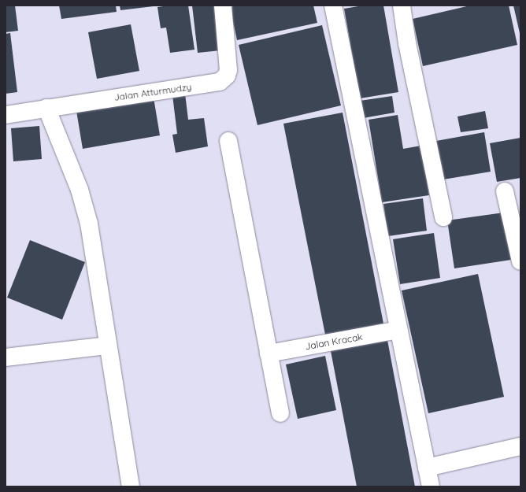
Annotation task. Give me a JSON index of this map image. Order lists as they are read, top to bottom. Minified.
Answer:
{"streets":{"street":["Jalan Atturmudzy","Jalan Kracak"]}}
